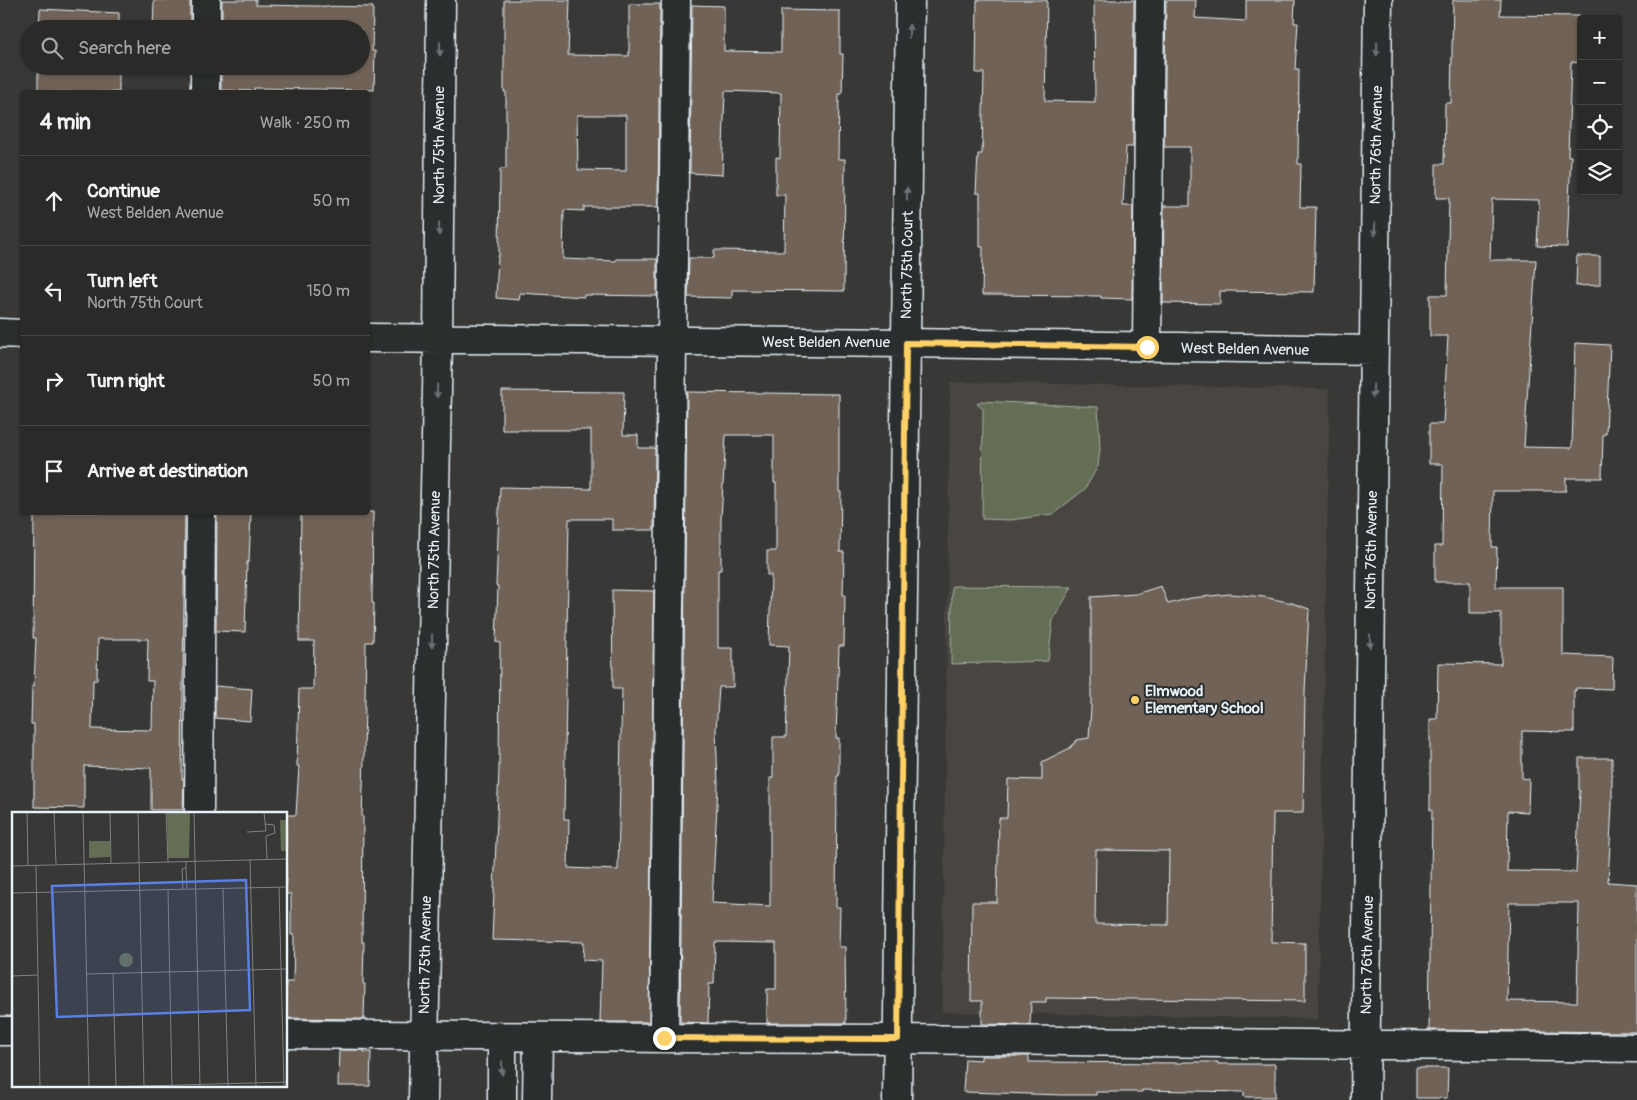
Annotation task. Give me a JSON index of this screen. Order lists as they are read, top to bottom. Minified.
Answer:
{"streets":{"street":["North 75th Avenue","North 76th Avenue","North 75th Court","West Belden Avenue"]},"crossings":[["North 75th Avenue","West Belden Avenue"],["North 76th Avenue","West Belden Avenue"],["North 75th Court","West Belden Avenue"]],"places":["Elmwood Elementary School"],"page":{"map_buttons":["+","−"],"search":"Search here","heading":["4 min","Walk · 250 m"],"list":[["Continue","West Belden Avenue","50 m"],["Turn left","North 75th Court","150 m"],["Turn right","50 m"],"Arrive at destination"]}}
